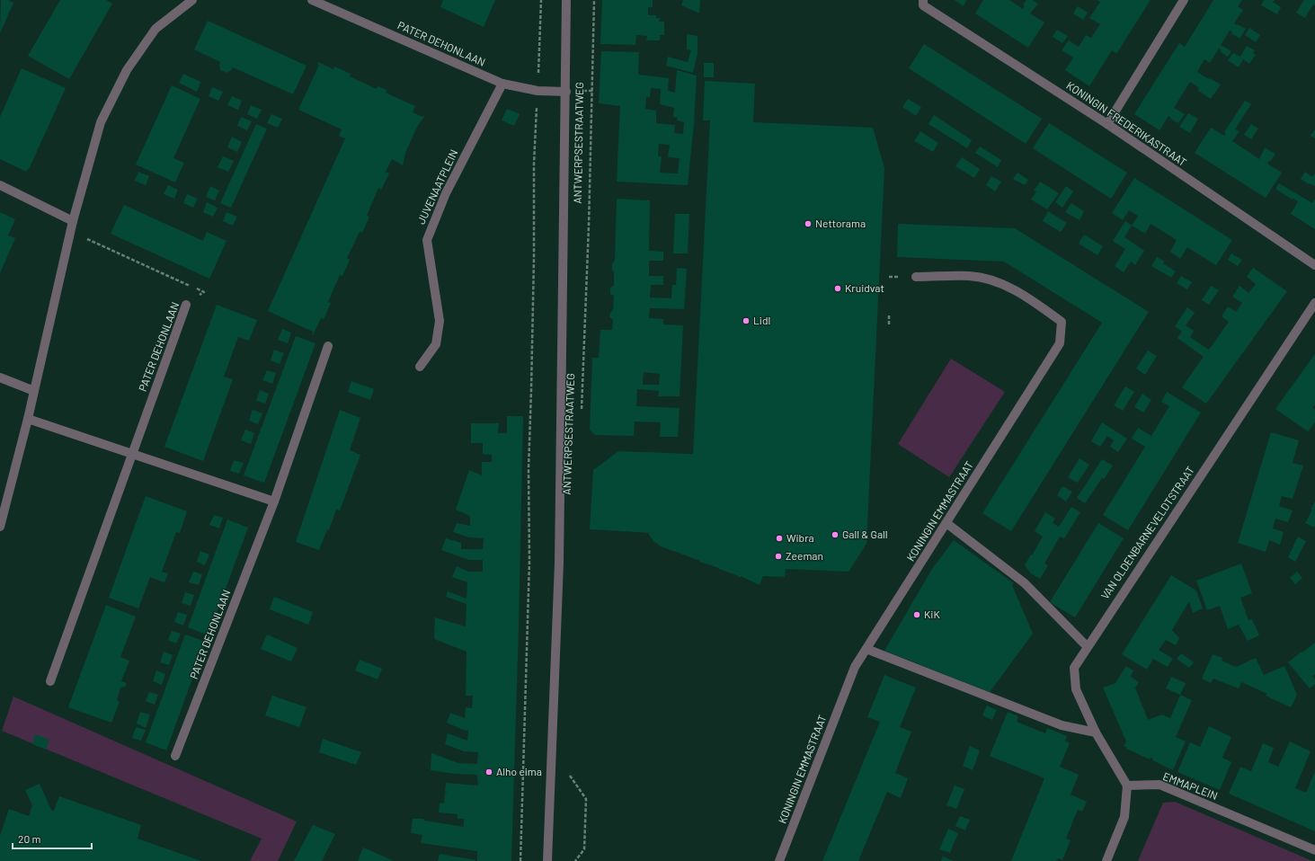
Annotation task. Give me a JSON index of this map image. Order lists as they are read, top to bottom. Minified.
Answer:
{"streets":{"street":["PATER DEHONLAAN","KONINGIN FREDERIKASTRAAT","ANTWERPSESTRAATWEG","JUVENAATPLEIN","KONINGIN EMMASTRAAT","VAN OLDENBARNEVELDTSTRAAT","EMMAPLEIN"]},"crossings":[["PATER DEHONLAAN","ANTWERPSESTRAATWEG"],["PATER DEHONLAAN","JUVENAATPLEIN"],["VAN OLDENBARNEVELDTSTRAAT","EMMAPLEIN"]],"places":["Nettorama","Kruidvat","Lidl","Gall & Gall","Wibra","Zeeman","KiK","Alho eima"],"scale_bar":"20 m"}
